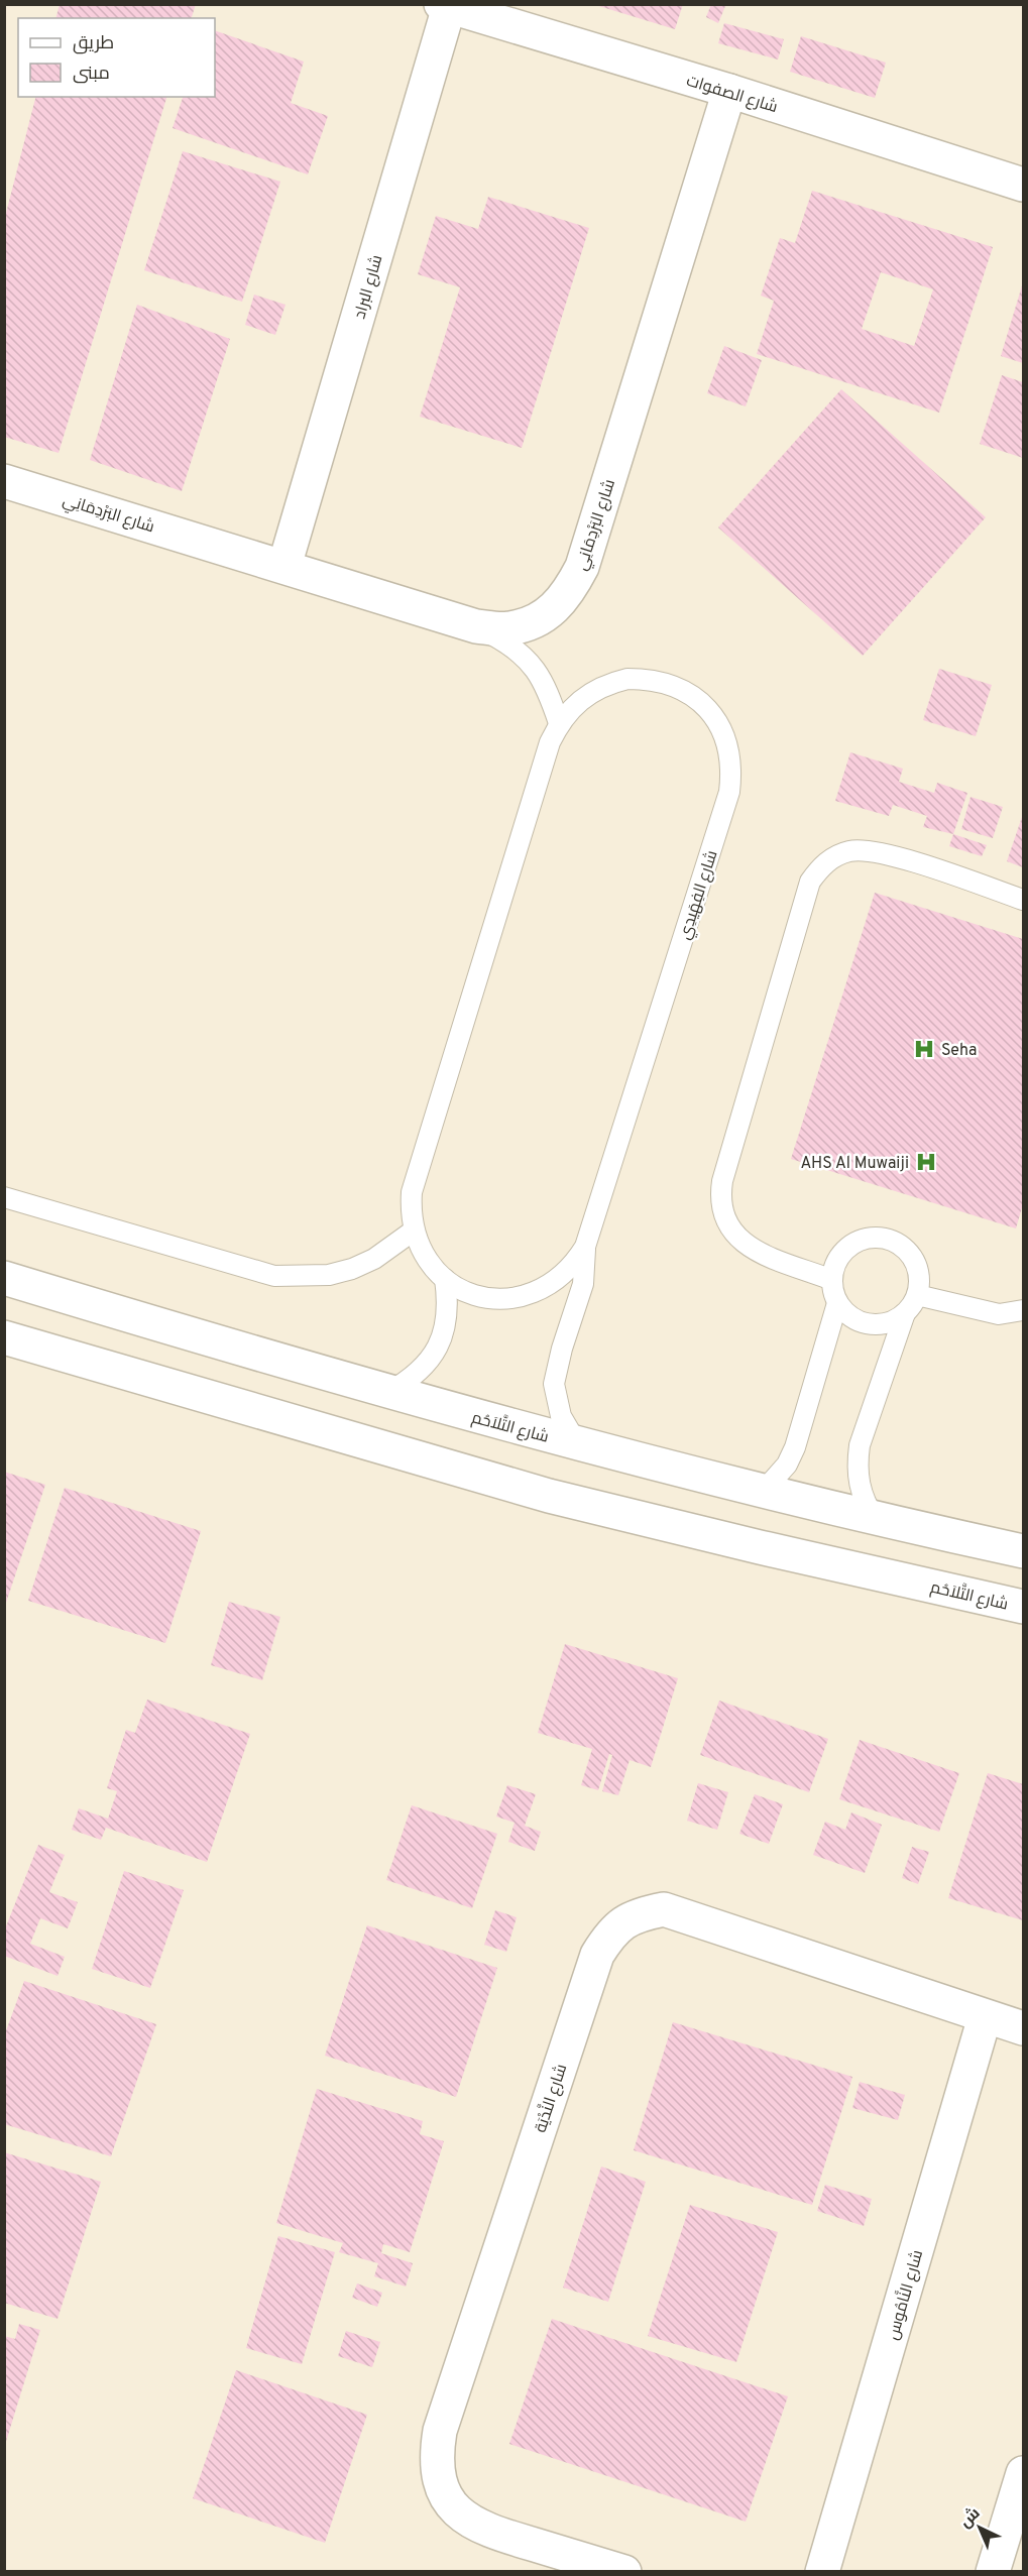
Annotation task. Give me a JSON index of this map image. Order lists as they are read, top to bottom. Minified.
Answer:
{"streets":{"street":["شارع الصفوات","شارع البراد","شارع البَرْدِمَانِي","شارع التَّلاَحُم","شارع النَّدْيَة","شارع النَّامُوس"],"lane":["شارع الفِهَيدِي"]},"crossings":[["شارع الصفوات","شارع البراد"],["شارع الصفوات","شارع البَرْدِمَانِي"],["شارع البراد","شارع البَرْدِمَانِي"],["شارع الفِهَيدِي","شارع التَّلاَحُم"],["شارع النَّدْيَة","شارع النَّامُوس"]],"places":{"hospital":["Seha","AHS Al Muwaiji"]},"legend":["طريق","مبنى"],"north":"top left"}
